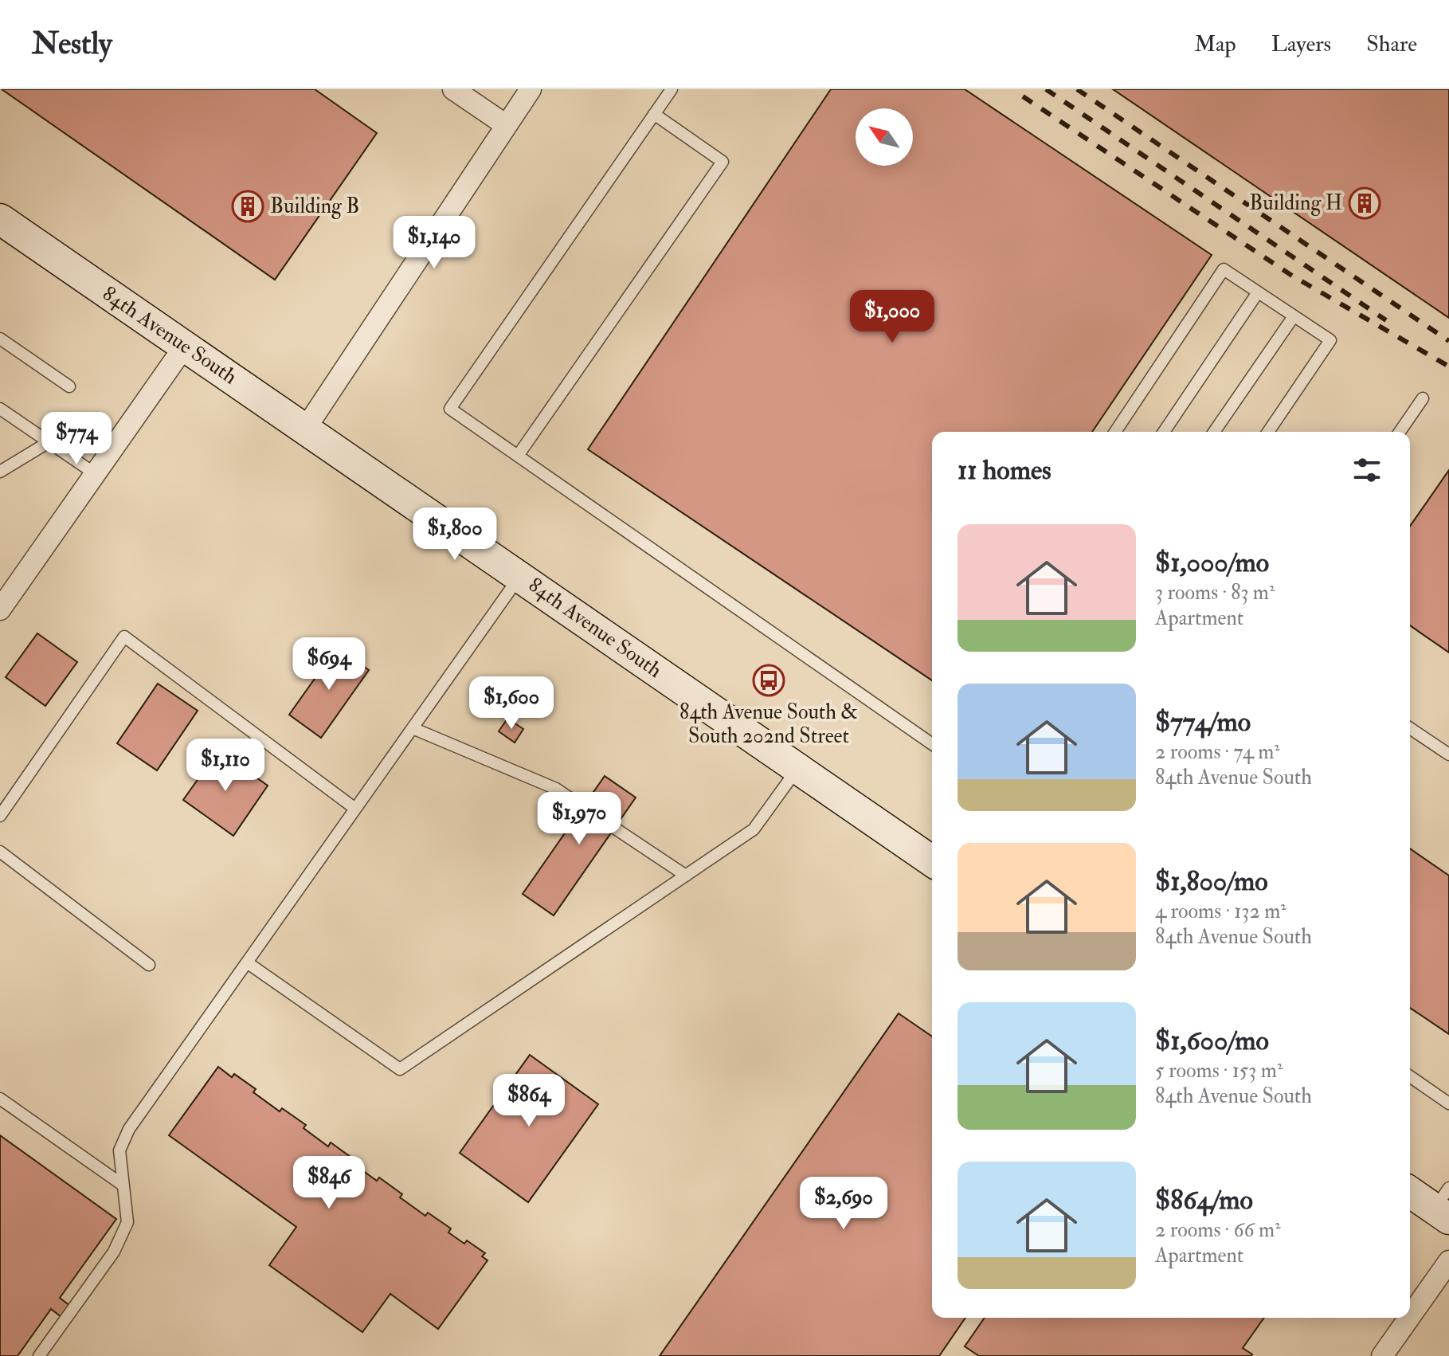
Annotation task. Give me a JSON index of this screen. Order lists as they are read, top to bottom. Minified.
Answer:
{"streets":{"main road":["84th Avenue South"]},"places":{"building":["Building H","Building B"],"bus stop":["84th Avenue South & South 202nd Street"]},"north":"top left","page":{"header":"Nestly","nav":["Map","Layers","Share"],"price":["$1,140","$1,000","$774","$1,800","$694","$1,600","$1,110","$1,970","$864","$846","$2,690"],"heading":"11 homes","list":[{"name":"$1,000/mo","note":"3 rooms · 83 m² · Apartment"},{"name":"$774/mo","note":"2 rooms · 74 m² · 84th Avenue South"},{"name":"$1,800/mo","note":"4 rooms · 132 m² · 84th Avenue South"},{"name":"$1,600/mo","note":"5 rooms · 153 m² · 84th Avenue South"},{"name":"$864/mo","note":"2 rooms · 66 m² · Apartment"}]}}
